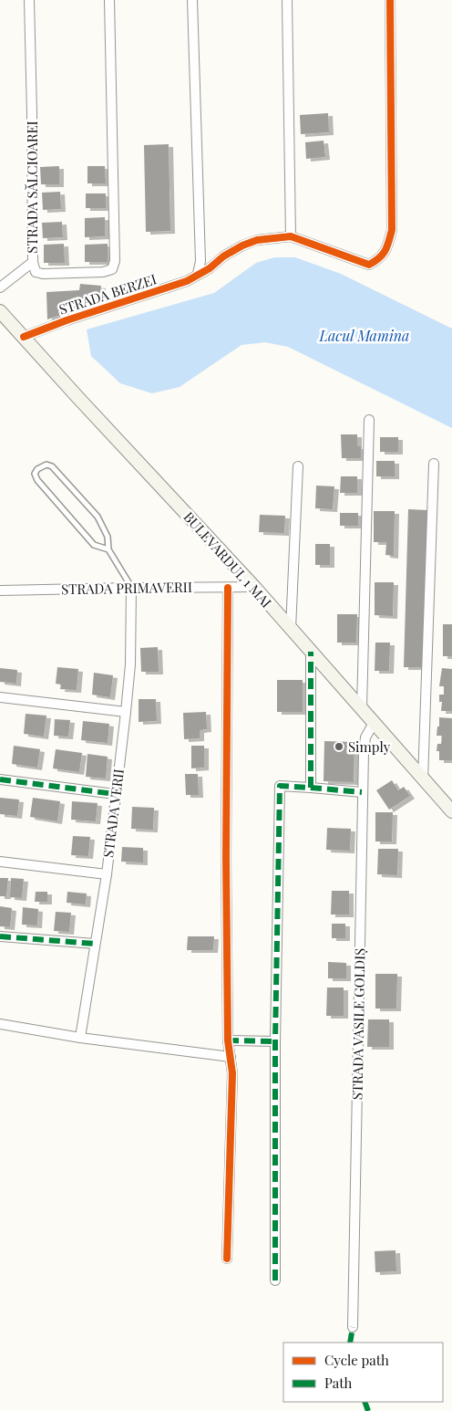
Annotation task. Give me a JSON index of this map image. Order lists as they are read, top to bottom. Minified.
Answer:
{"streets":{"main road":["BULEVARDUL 1 MAI"],"street":["STRADA SĂLCIOAREI","STRADA BERZEI","STRADA PRIMAVERII","STRADA VERII","STRADA VASILE GOLDIȘ"]},"crossings":[["STRADA BERZEI","BULEVARDUL 1 MAI"],["BULEVARDUL 1 MAI","STRADA PRIMAVERII"],["BULEVARDUL 1 MAI","STRADA VASILE GOLDIȘ"],["STRADA PRIMAVERII","STRADA VERII"]],"water":["Lacul Mamina"],"places":["Simply"],"legend":["Cycle path","Path"]}
